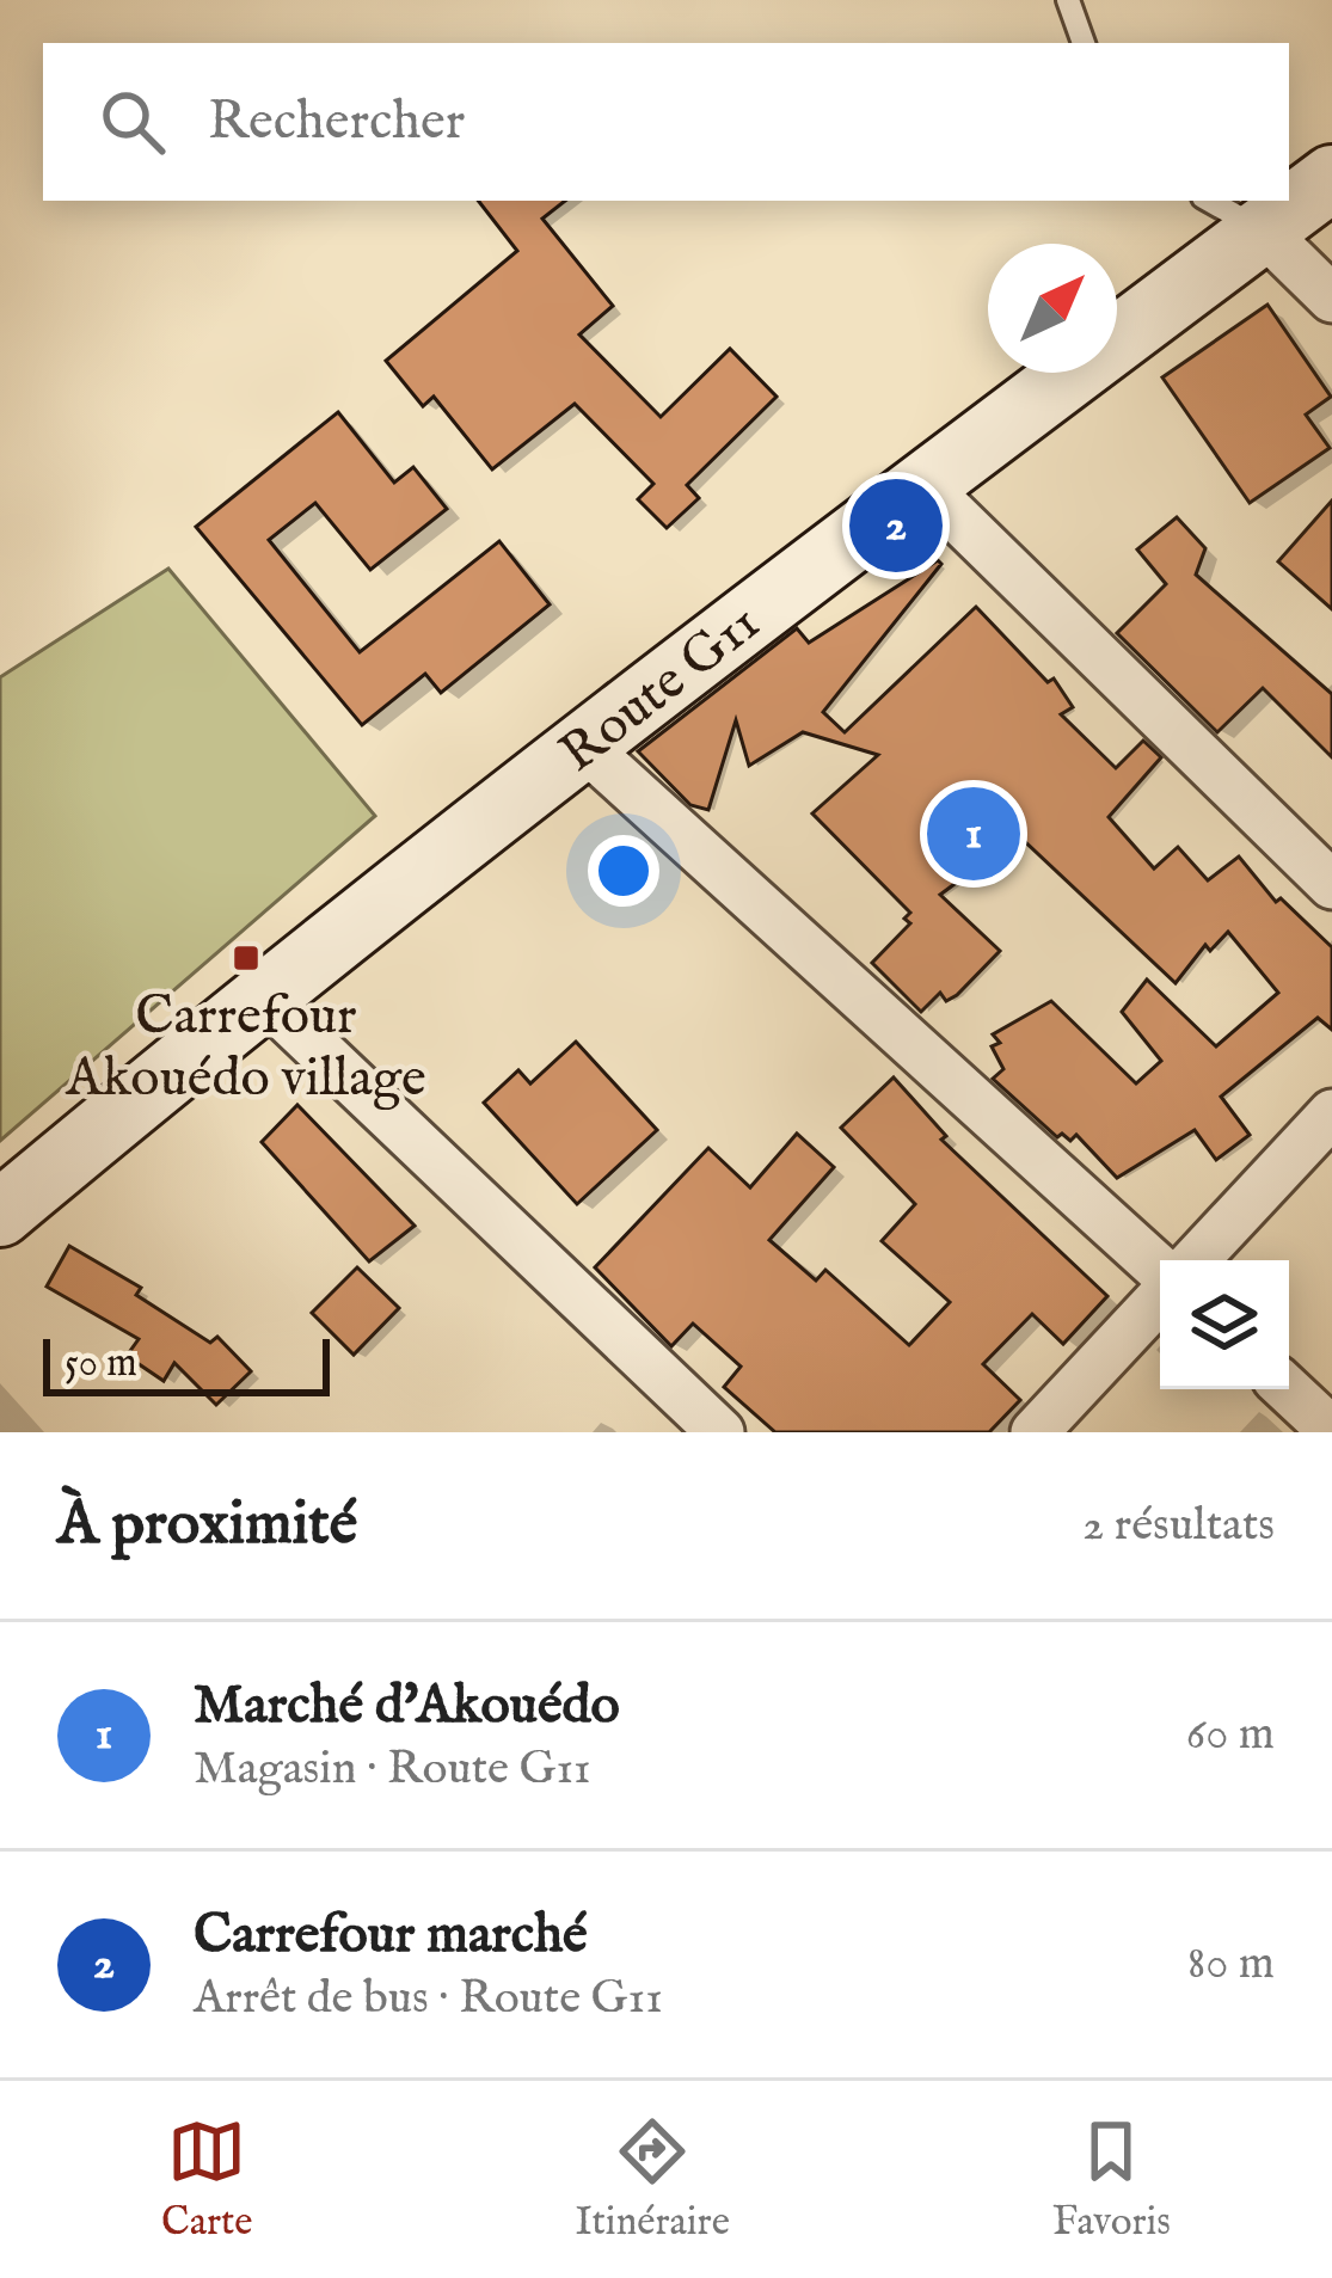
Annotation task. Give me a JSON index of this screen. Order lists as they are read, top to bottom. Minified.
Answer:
{"streets":{"street":["Route G11"]},"places":{"transit":["Carrefour Akouédo village"]},"scale_bar":"50 m","north":"top right","page":{"search":"Rechercher","pins":["2","1"],"scale":"50 m","heading":["À proximité","2 résultats"],"list":[{"mark":"1","name":"Marché d'Akouédo","note":"Magasin · Route G11","value":"60 m"},{"mark":"2","name":"Carrefour marché","note":"Arrêt de bus · Route G11","value":"80 m"}],"nav":["Carte","Itinéraire","Favoris"]}}
